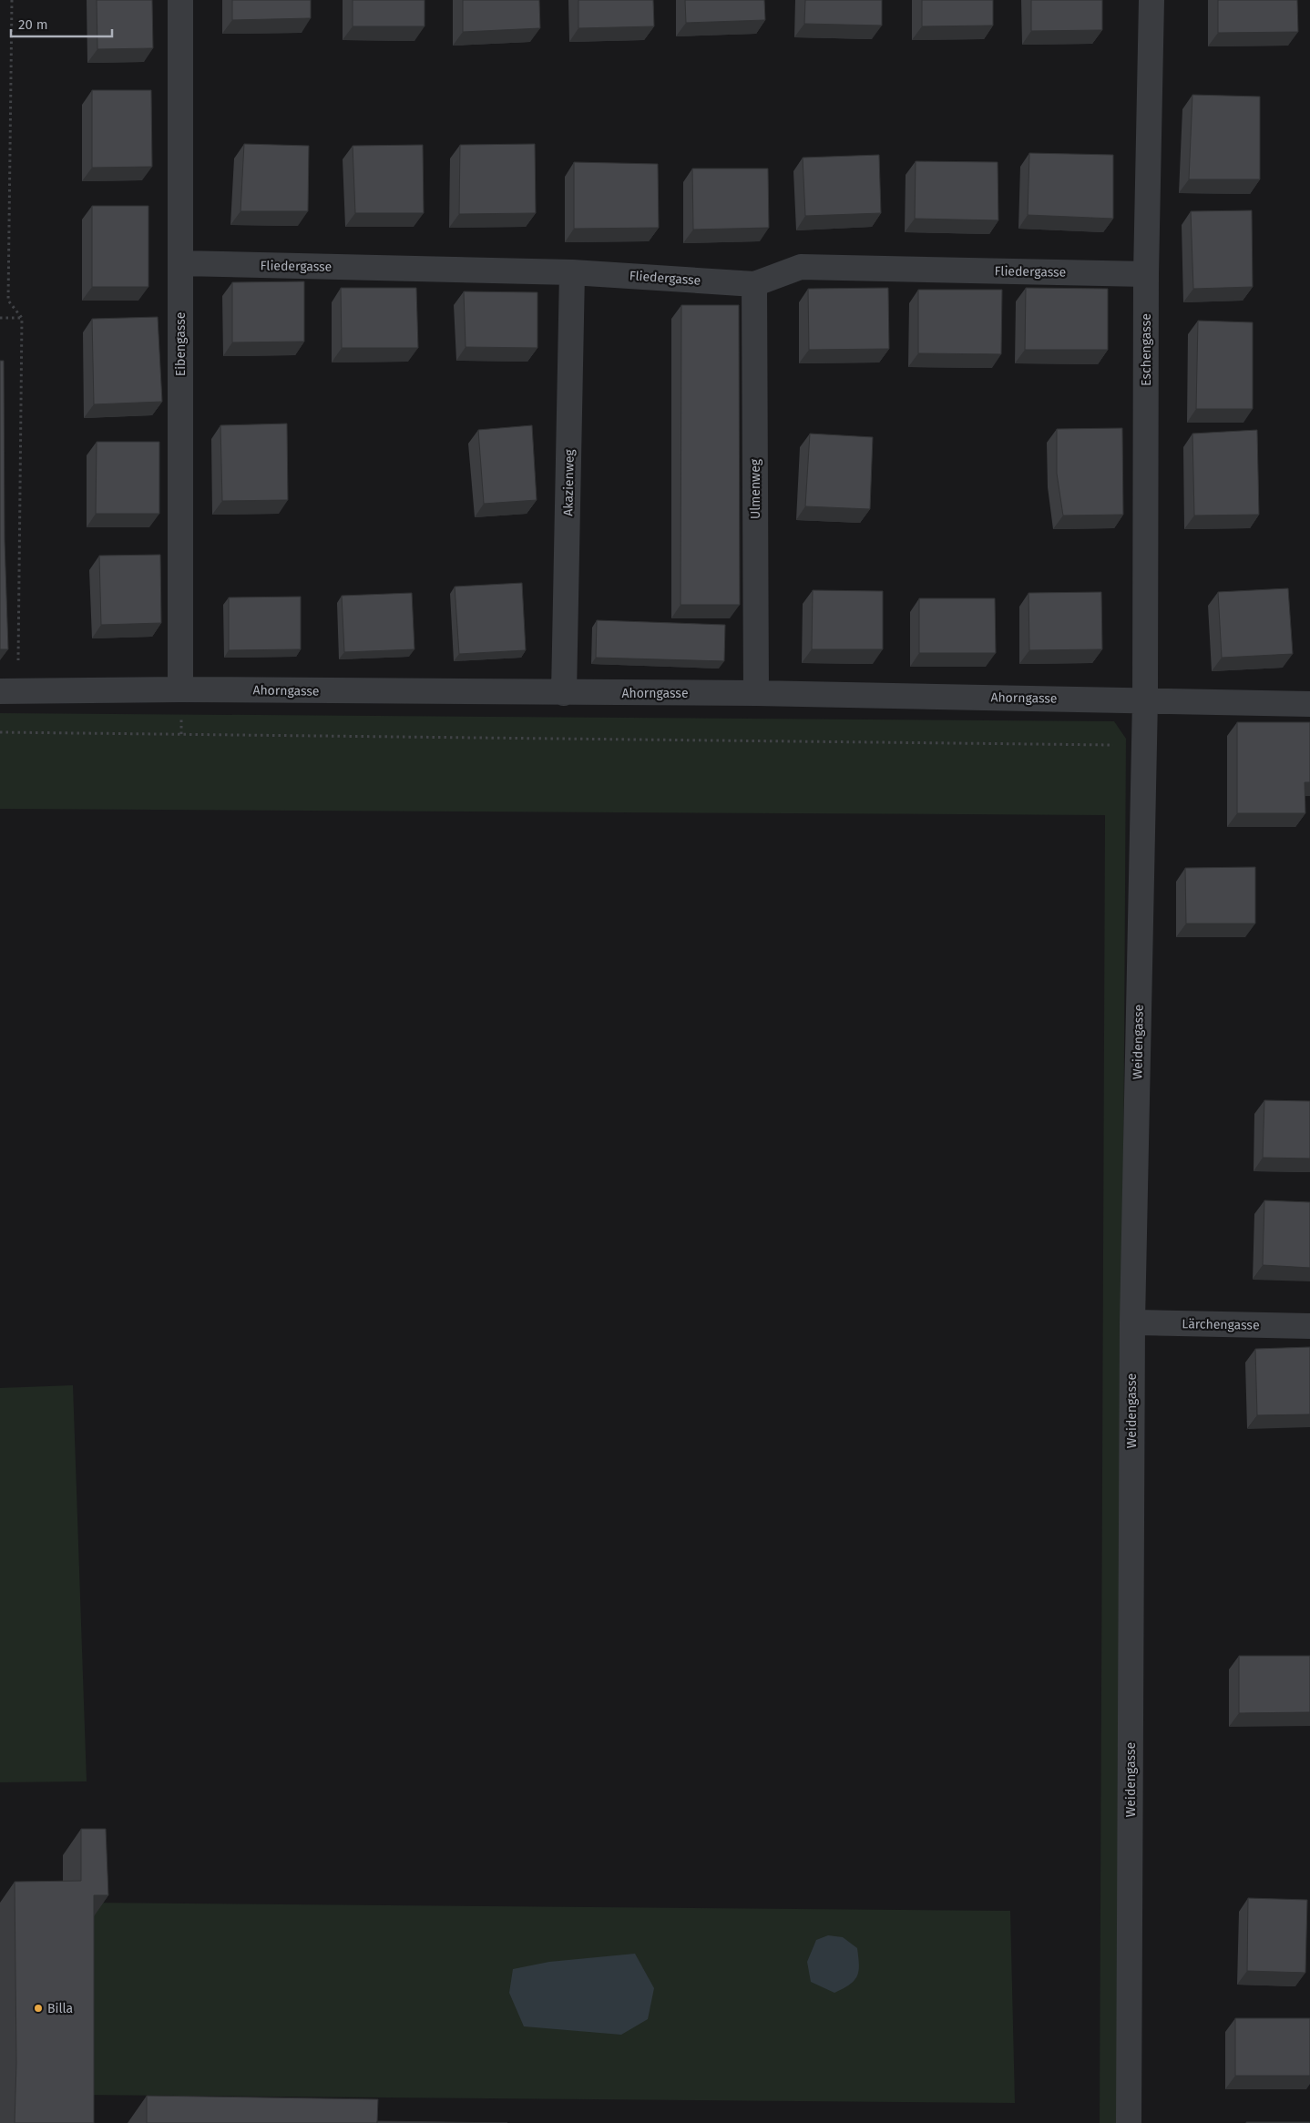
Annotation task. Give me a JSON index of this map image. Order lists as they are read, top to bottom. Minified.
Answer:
{"streets":{"street":["Fliedergasse","Eibengasse","Eschengasse","Akazienweg","Ulmenweg","Ahorngasse","Weidengasse","Lärchengasse"]},"crossings":[["Fliedergasse","Eibengasse"],["Fliedergasse","Eschengasse"],["Fliedergasse","Akazienweg"],["Fliedergasse","Ulmenweg"],["Eibengasse","Ahorngasse"],["Eschengasse","Ahorngasse"],["Eschengasse","Weidengasse"],["Akazienweg","Ahorngasse"],["Ulmenweg","Ahorngasse"],["Ahorngasse","Weidengasse"],["Weidengasse","Lärchengasse"]],"places":["Billa"],"scale_bar":"20 m"}
